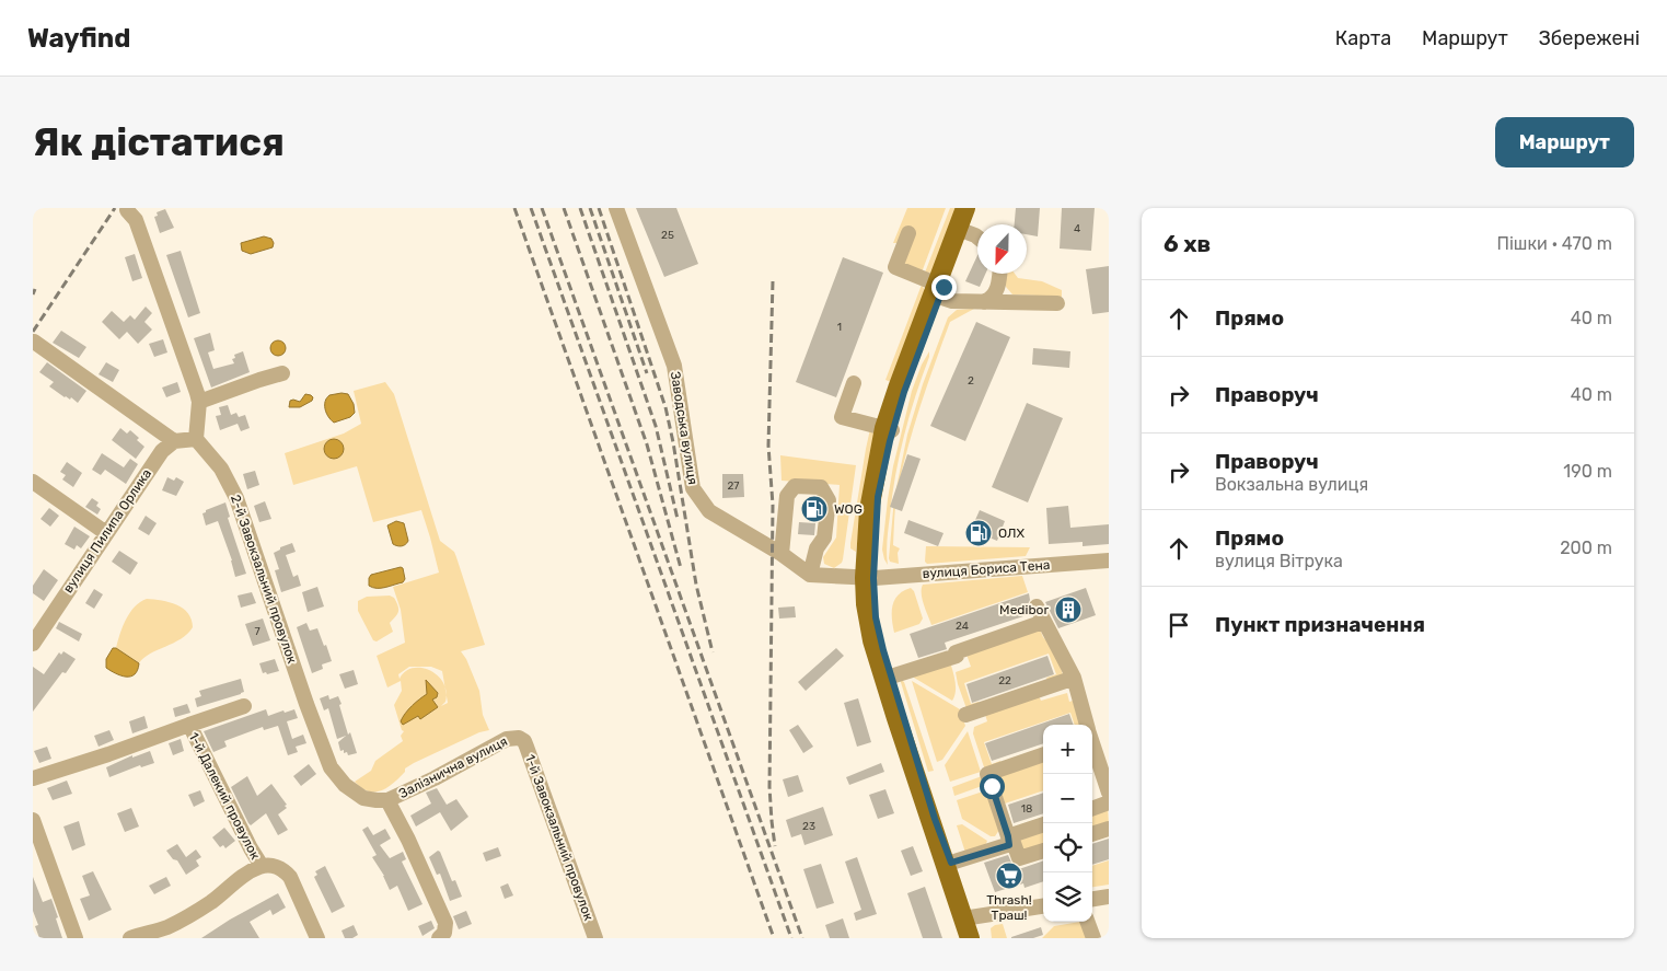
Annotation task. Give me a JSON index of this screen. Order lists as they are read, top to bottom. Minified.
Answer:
{"streets":{"street":["Заводська вулиця","вулиця Пилипа Орлика","вулиця Бориса Тена","2-й Завокзальний провулок","Залізнична вулиця","1-й Далекий провулок","1-й Завокзальний провулок"]},"crossings":[["2-й Завокзальний провулок","Залізнична вулиця"],["Залізнична вулиця","1-й Завокзальний провулок"]],"places":{"fuel station":["WOG","ОЛХ"],"building":["Medibor"],"supermarket":["Thrash! Траш!"]},"house_numbers":["4","25","1","2","27","24","7","22","18","23"],"north":"bottom","page":{"header":"Wayfind","nav":["Карта","Маршрут","Збережені"],"buttons":"Маршрут","title":"Як дістатися","heading":["6 хв","Пішки · 470 m"],"list":[["Прямо","40 m"],["Праворуч","40 m"],["Праворуч","Вокзальна вулиця","190 m"],["Прямо","вулиця Вітрука","200 m"],"Пункт призначення"],"map_buttons":["+","−"]}}
